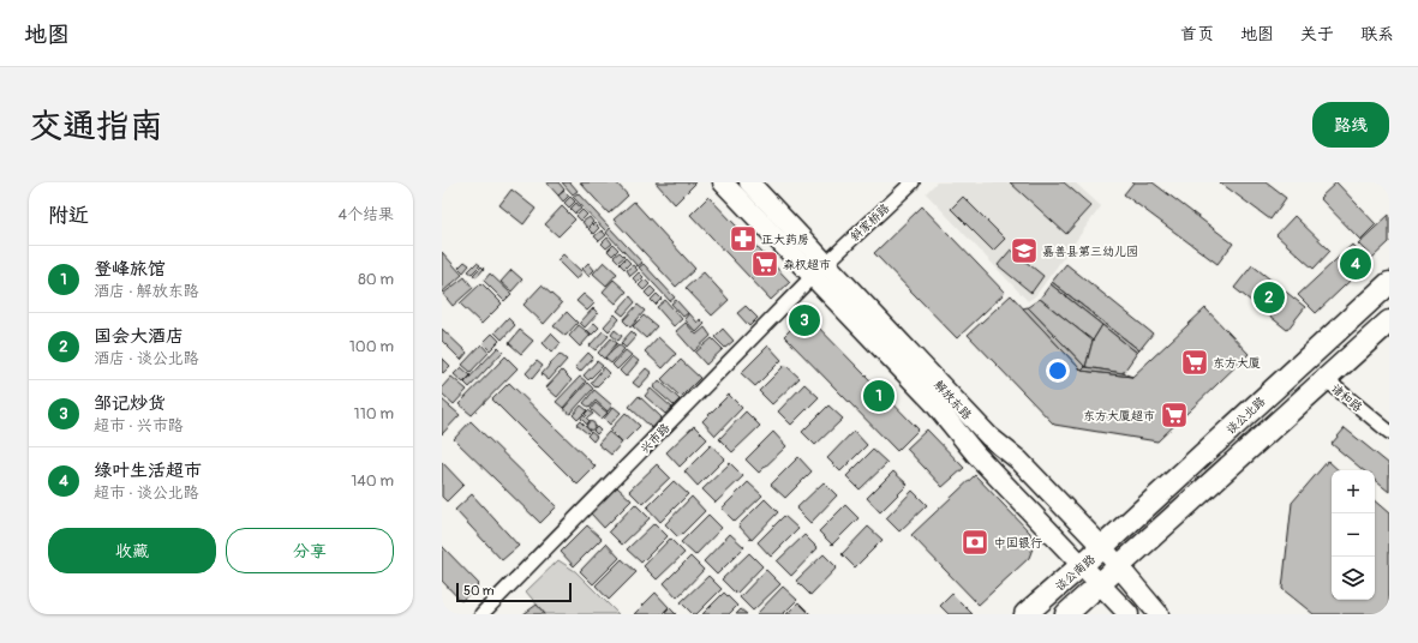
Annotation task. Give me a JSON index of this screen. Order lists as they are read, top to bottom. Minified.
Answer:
{"streets":{"main road":["解放东路","谈公北路","谈公南路"],"street":["斜家桥路","诸和路","兴市路"]},"crossings":[["斜家桥路","解放东路"],["斜家桥路","兴市路"],["解放东路","谈公北路"],["解放东路","兴市路"],["解放东路","谈公南路"],["谈公北路","谈公南路"]],"places":{"pharmacy":["正大药房"],"school or university":["嘉善县第三幼儿园"],"supermarket":["森权超市","东方大厦","东方大厦超市"],"bank":["中国银行"]},"scale_bar":"50 m","page":{"header":"地图","nav":["首页","地图","关于","联系"],"title":"交通指南","buttons":["路线",["收藏","分享"]],"heading":["附近","4个结果"],"list":[{"mark":"1","name":"登峰旅馆","note":"酒店 · 解放东路","value":"80 m"},{"mark":"2","name":"国会大酒店","note":"酒店 · 谈公北路","value":"100 m"},{"mark":"3","name":"邹记炒货","note":"超市 · 兴市路","value":"110 m"},{"mark":"4","name":"绿叶生活超市","note":"超市 · 谈公北路","value":"140 m"}],"pins":["4","2","3","1"],"map_buttons":["+","−"],"scale":"50 m"}}
